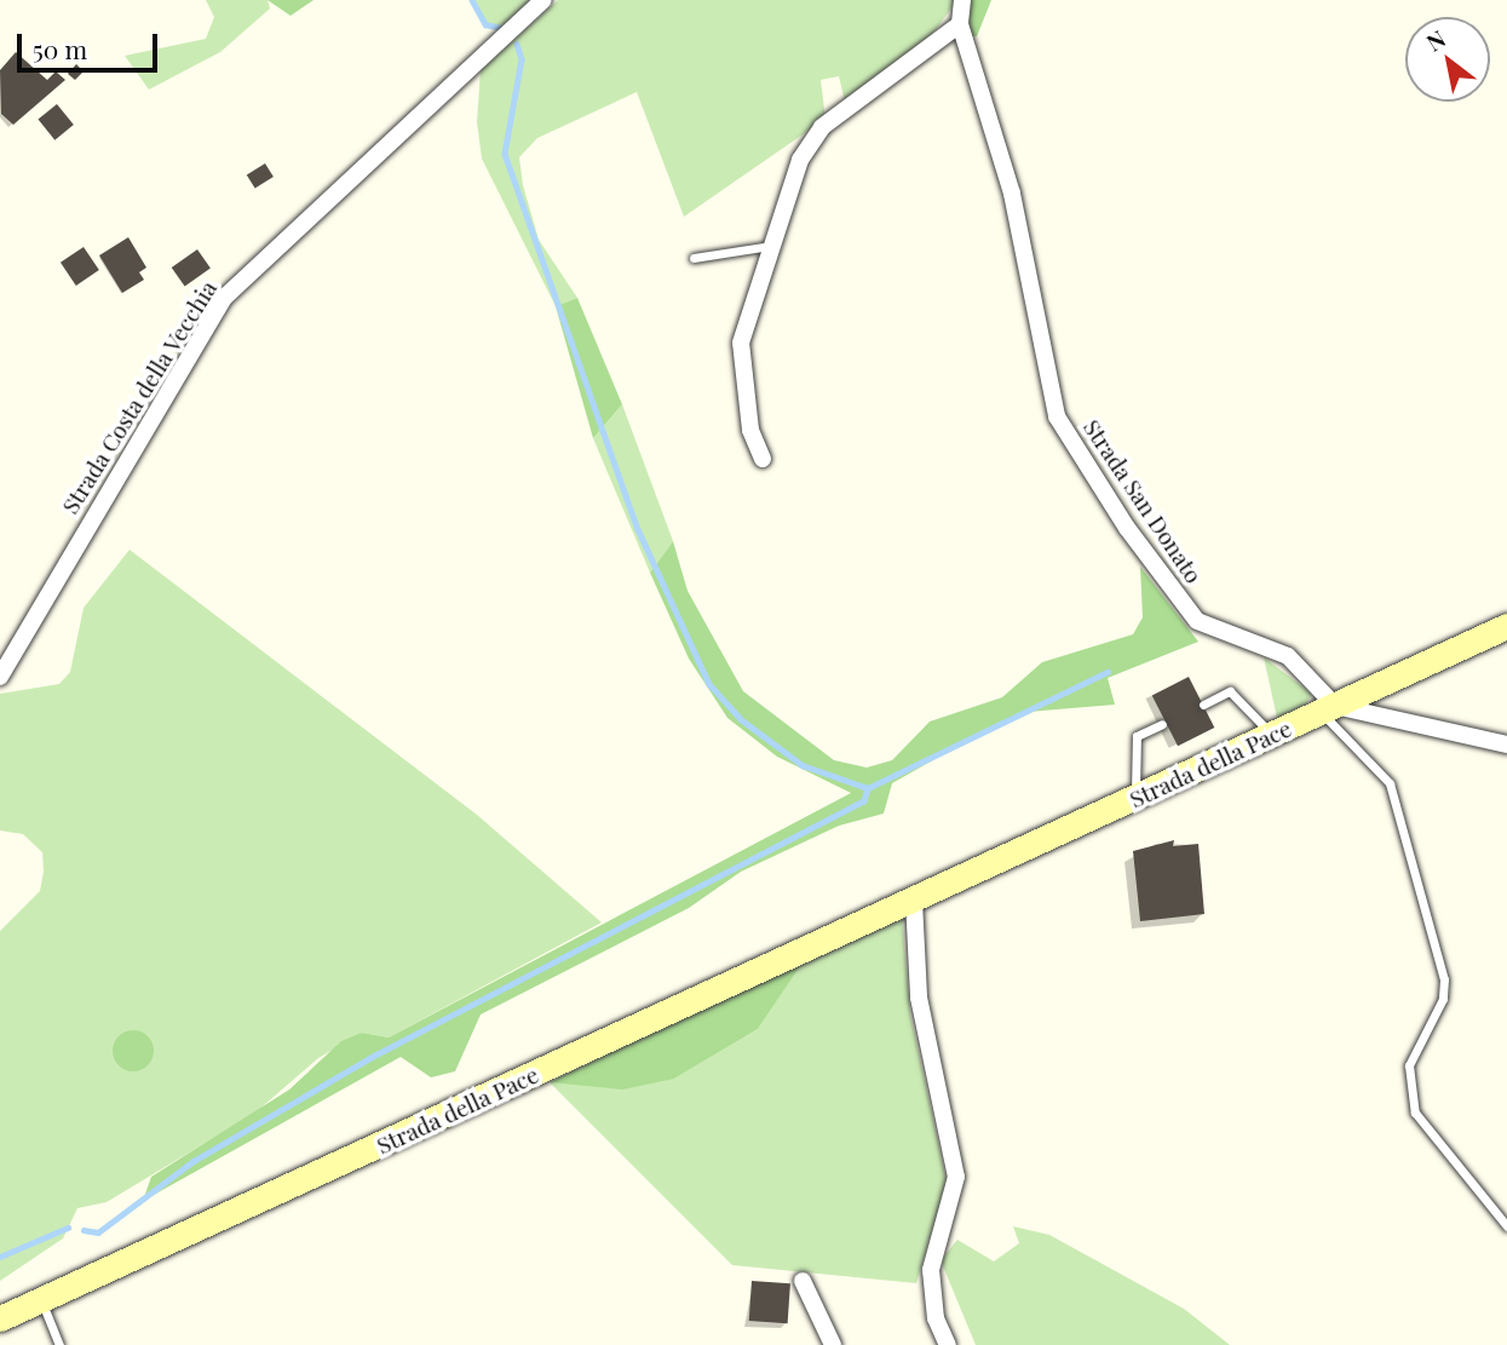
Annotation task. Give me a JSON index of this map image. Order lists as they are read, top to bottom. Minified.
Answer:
{"streets":{"street":["Strada Costa della Vecchia","Strada San Donato","Strada della Pace"]},"crossings":[["Strada San Donato","Strada della Pace"]],"scale_bar":"50 m","north":"top left"}
